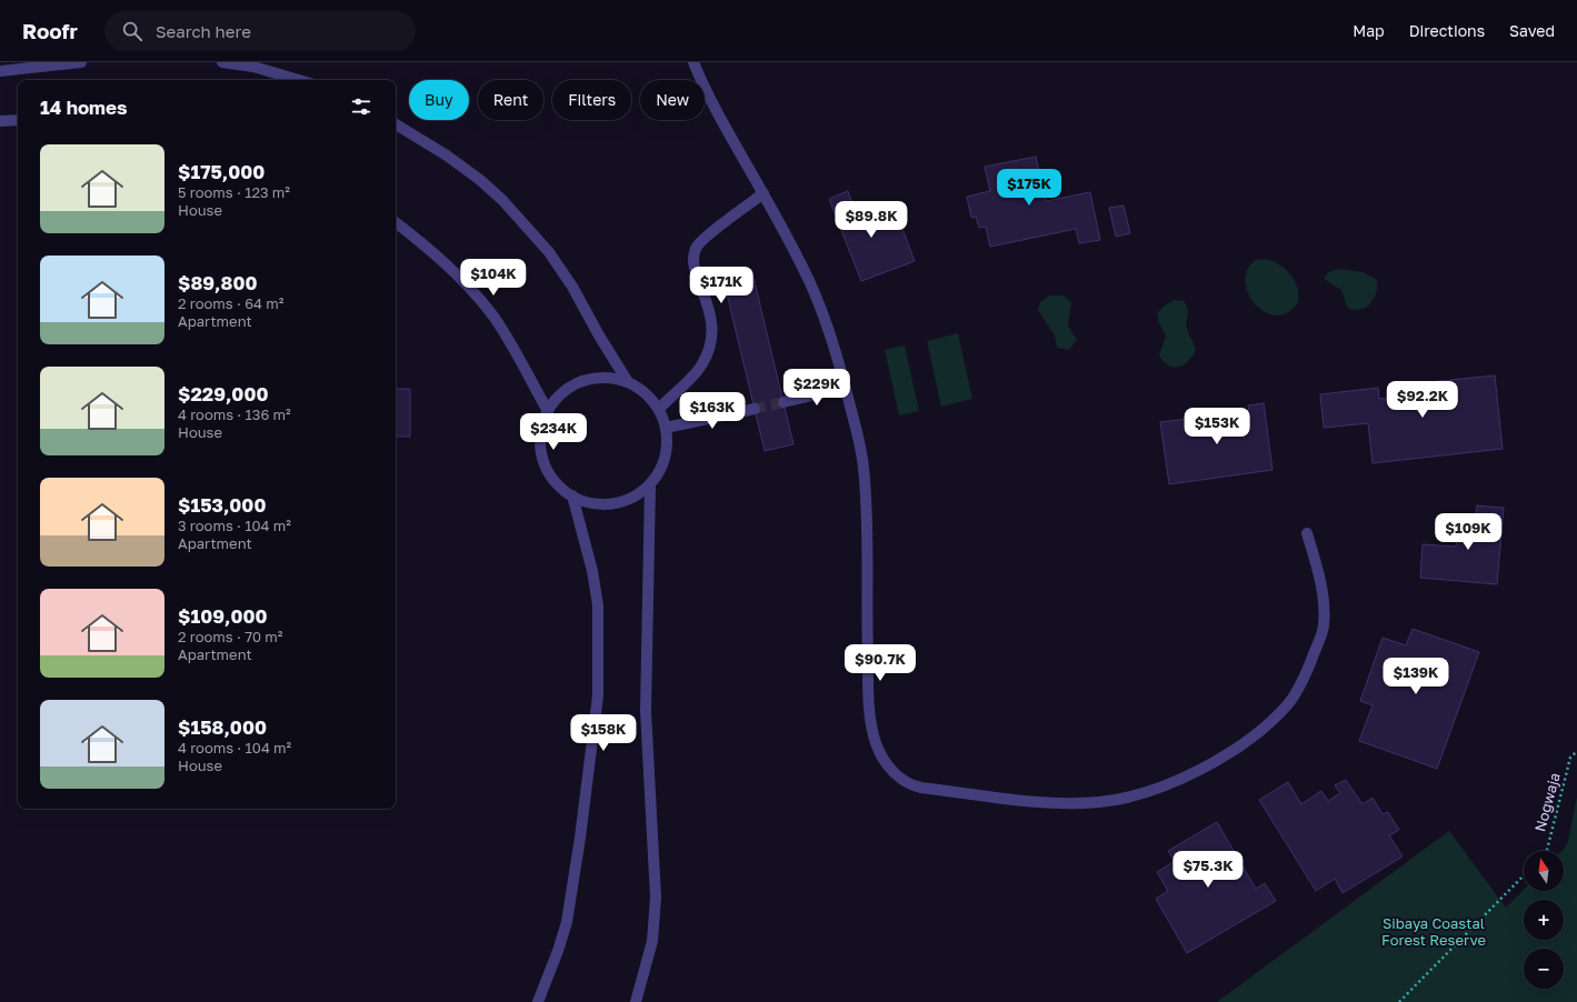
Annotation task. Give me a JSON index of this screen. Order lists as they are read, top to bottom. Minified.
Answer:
{"streets":{"path":["Nogwaja"]},"parks":["Sibaya Coastal Forest Reserve"],"north":"top","page":{"header":"Roofr","search":"Search here","nav":["Map","Directions","Saved"],"chip":["Buy","Rent","Filters","New"],"heading":"14 homes","list":[{"name":"$175,000","note":"5 rooms · 123 m² · House"},{"name":"$89,800","note":"2 rooms · 64 m² · Apartment"},{"name":"$229,000","note":"4 rooms · 136 m² · House"},{"name":"$153,000","note":"3 rooms · 104 m² · Apartment"},{"name":"$109,000","note":"2 rooms · 70 m² · Apartment"},{"name":"$158,000","note":"4 rooms · 104 m² · House"}],"price":["$175K","$89.8K","$104K","$171K","$229K","$92.2K","$163K","$153K","$234K","$109K","$90.7K","$139K","$158K","$75.3K"],"map_buttons":["+","−"]}}
